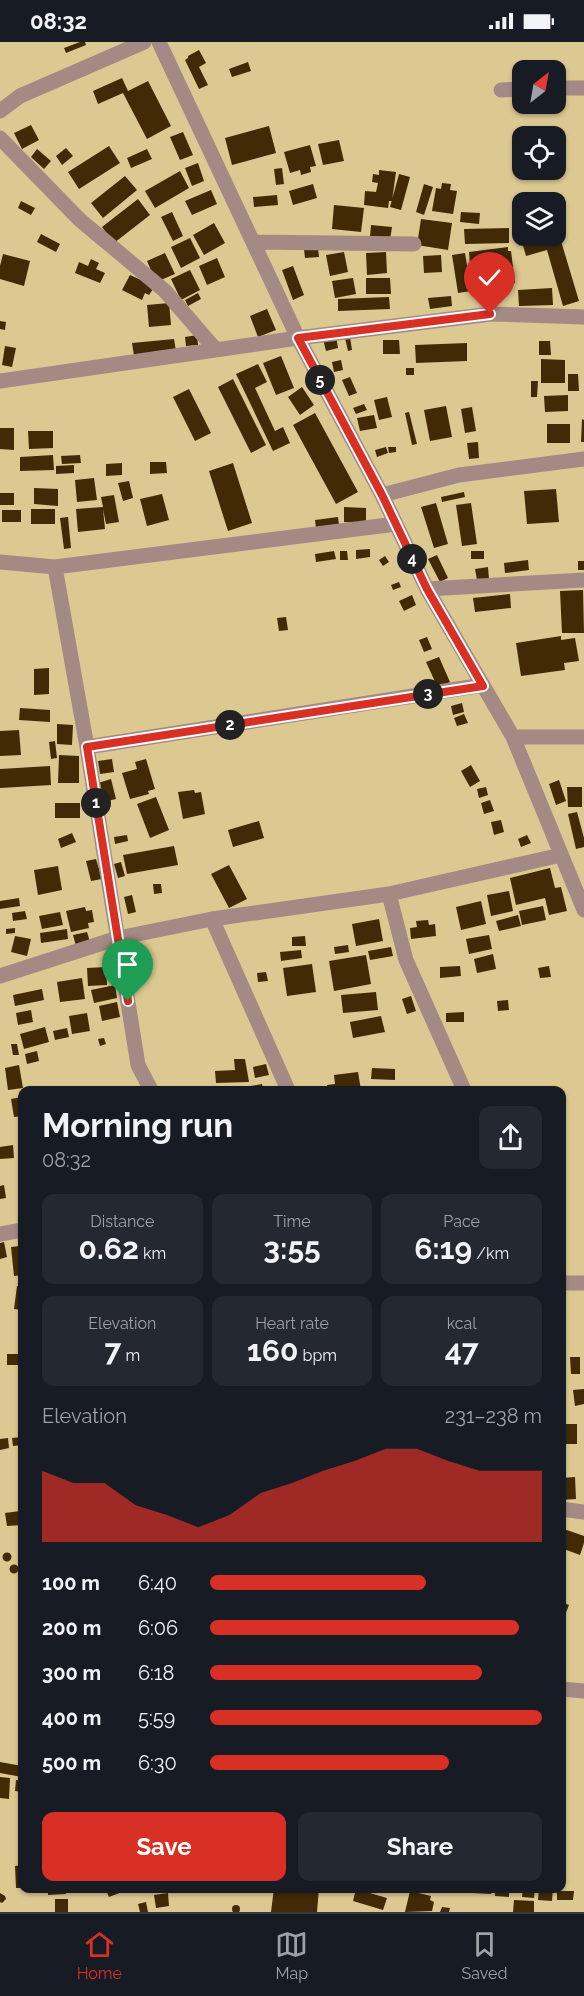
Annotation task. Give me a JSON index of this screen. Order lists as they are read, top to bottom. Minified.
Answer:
{"north":"top right","page":{"status":"08:32","pins":["5","4","3","2","1"],"heading":["Morning run","08:32"],"stats":[["Distance","0.62 km"],["Time","3:55"],["Pace","6:19 /km"],["Elevation","7 m"],["Heart rate","160 bpm"],["kcal","47"]],"chart":["Elevation","231–238 m"],"list":[{"name":"100 m","note":"6:40"},{"name":"200 m","note":"6:06"},{"name":"300 m","note":"6:18"},{"name":"400 m","note":"5:59"},{"name":"500 m","note":"6:30"}],"buttons":["Save","Share"],"tabs":["Home","Map","Saved"]}}
